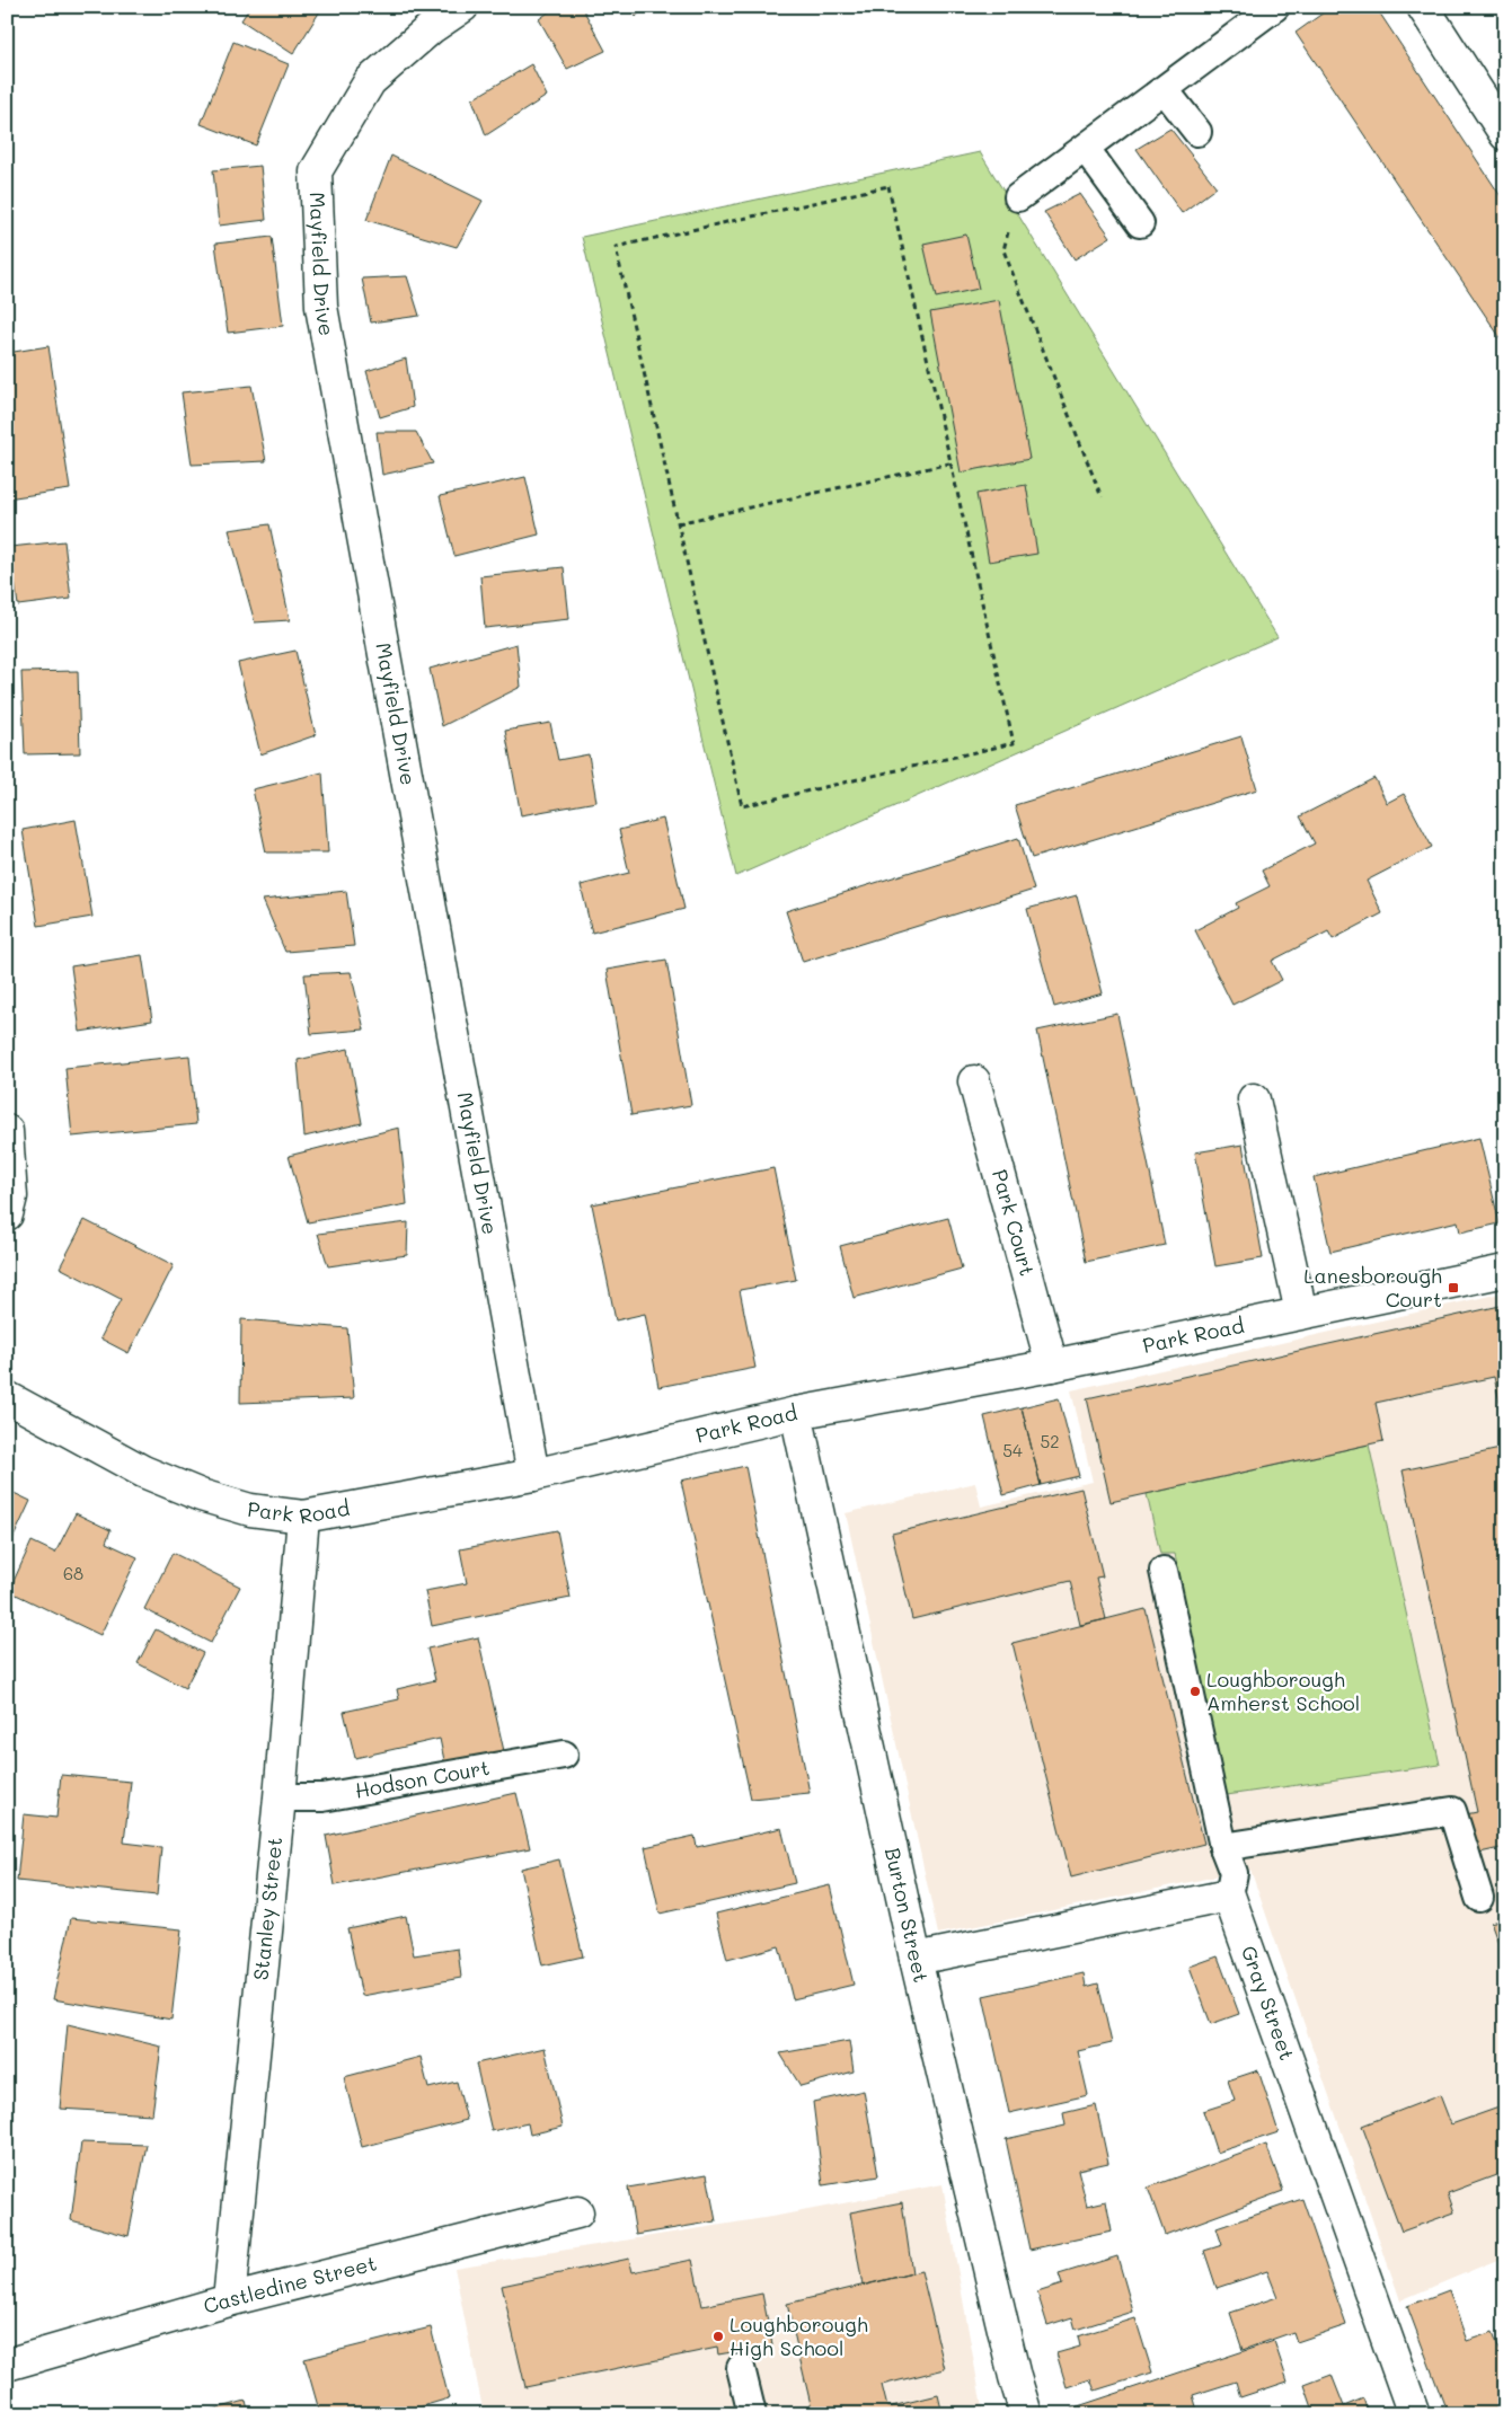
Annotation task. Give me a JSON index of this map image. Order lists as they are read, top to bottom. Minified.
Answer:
{"streets":{"street":["Mayfield Drive","Park Court","Park Road","Stanley Street","Burton Street","Gray Street","Castledine Street"],"lane":["Hodson Court"]},"crossings":[["Mayfield Drive","Park Road"],["Park Court","Park Road"],["Park Road","Stanley Street"],["Park Road","Burton Street"],["Hodson Court","Stanley Street"],["Stanley Street","Castledine Street"]],"places":{"transit":["Lanesborough Court"],"other":["Loughborough Amherst School","Loughborough High School"]},"house_numbers":["52","54","68"]}
